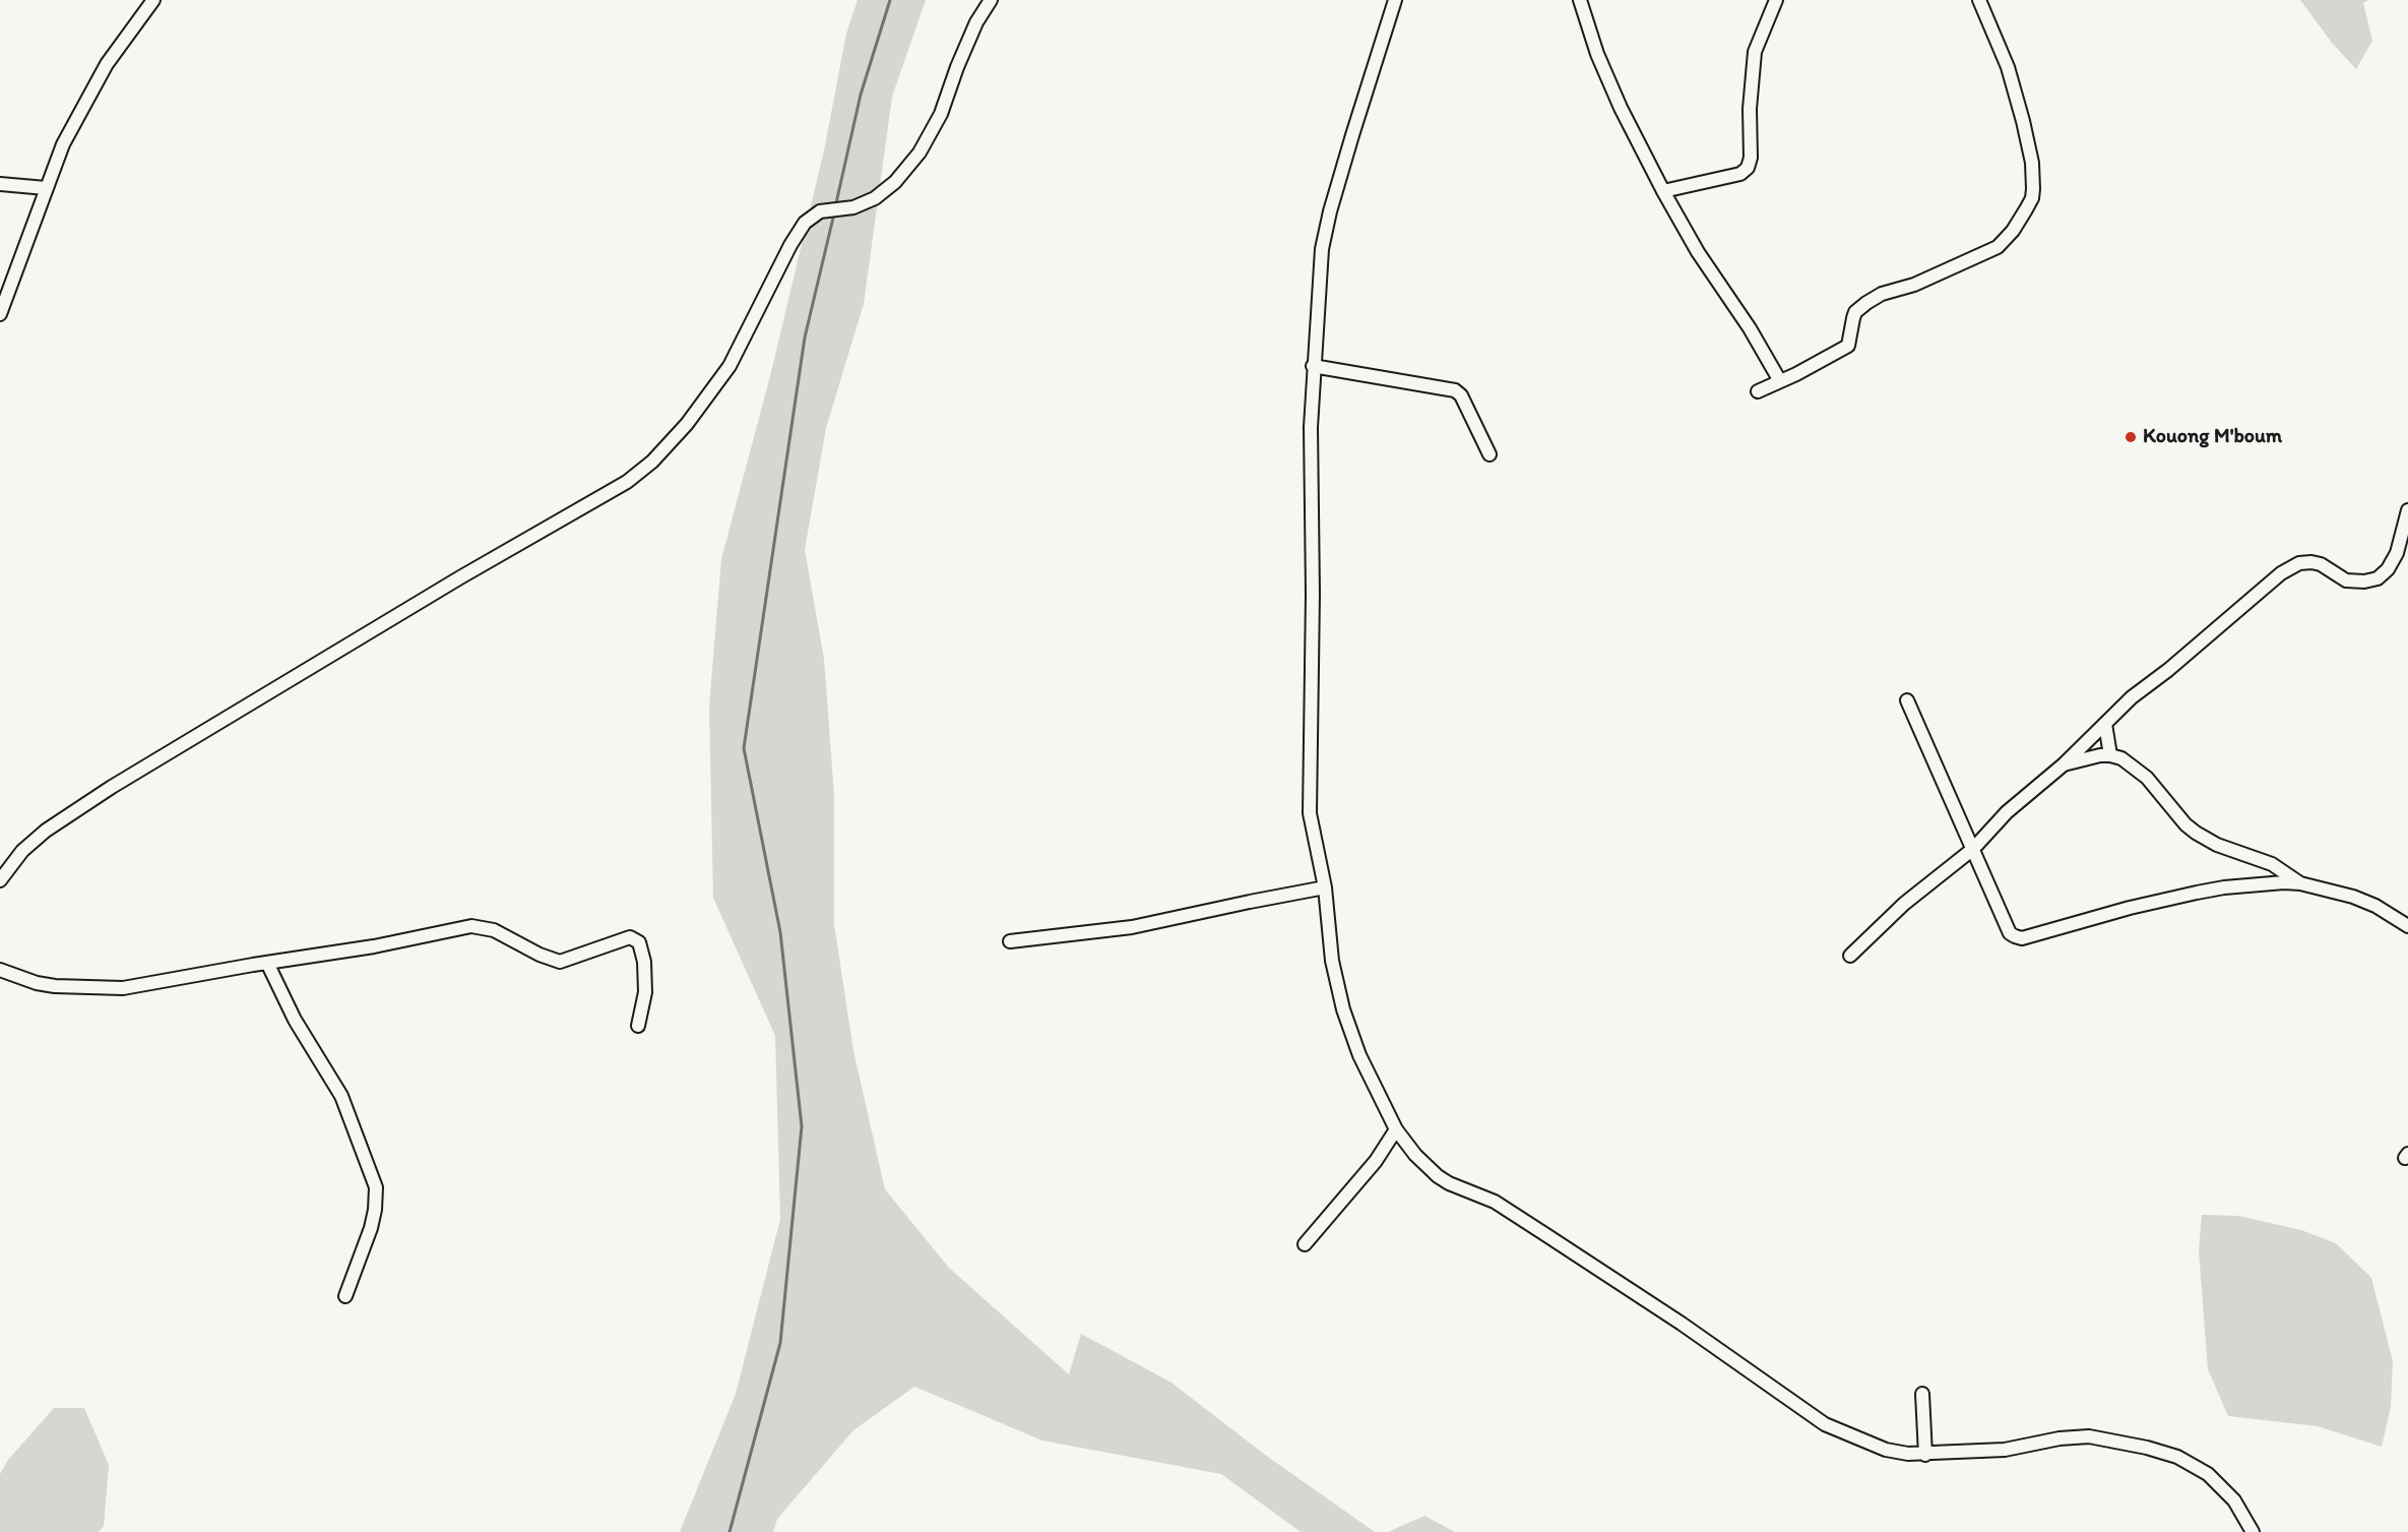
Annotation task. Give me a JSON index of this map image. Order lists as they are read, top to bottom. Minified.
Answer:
{"places":["Kouong M'boum"]}
